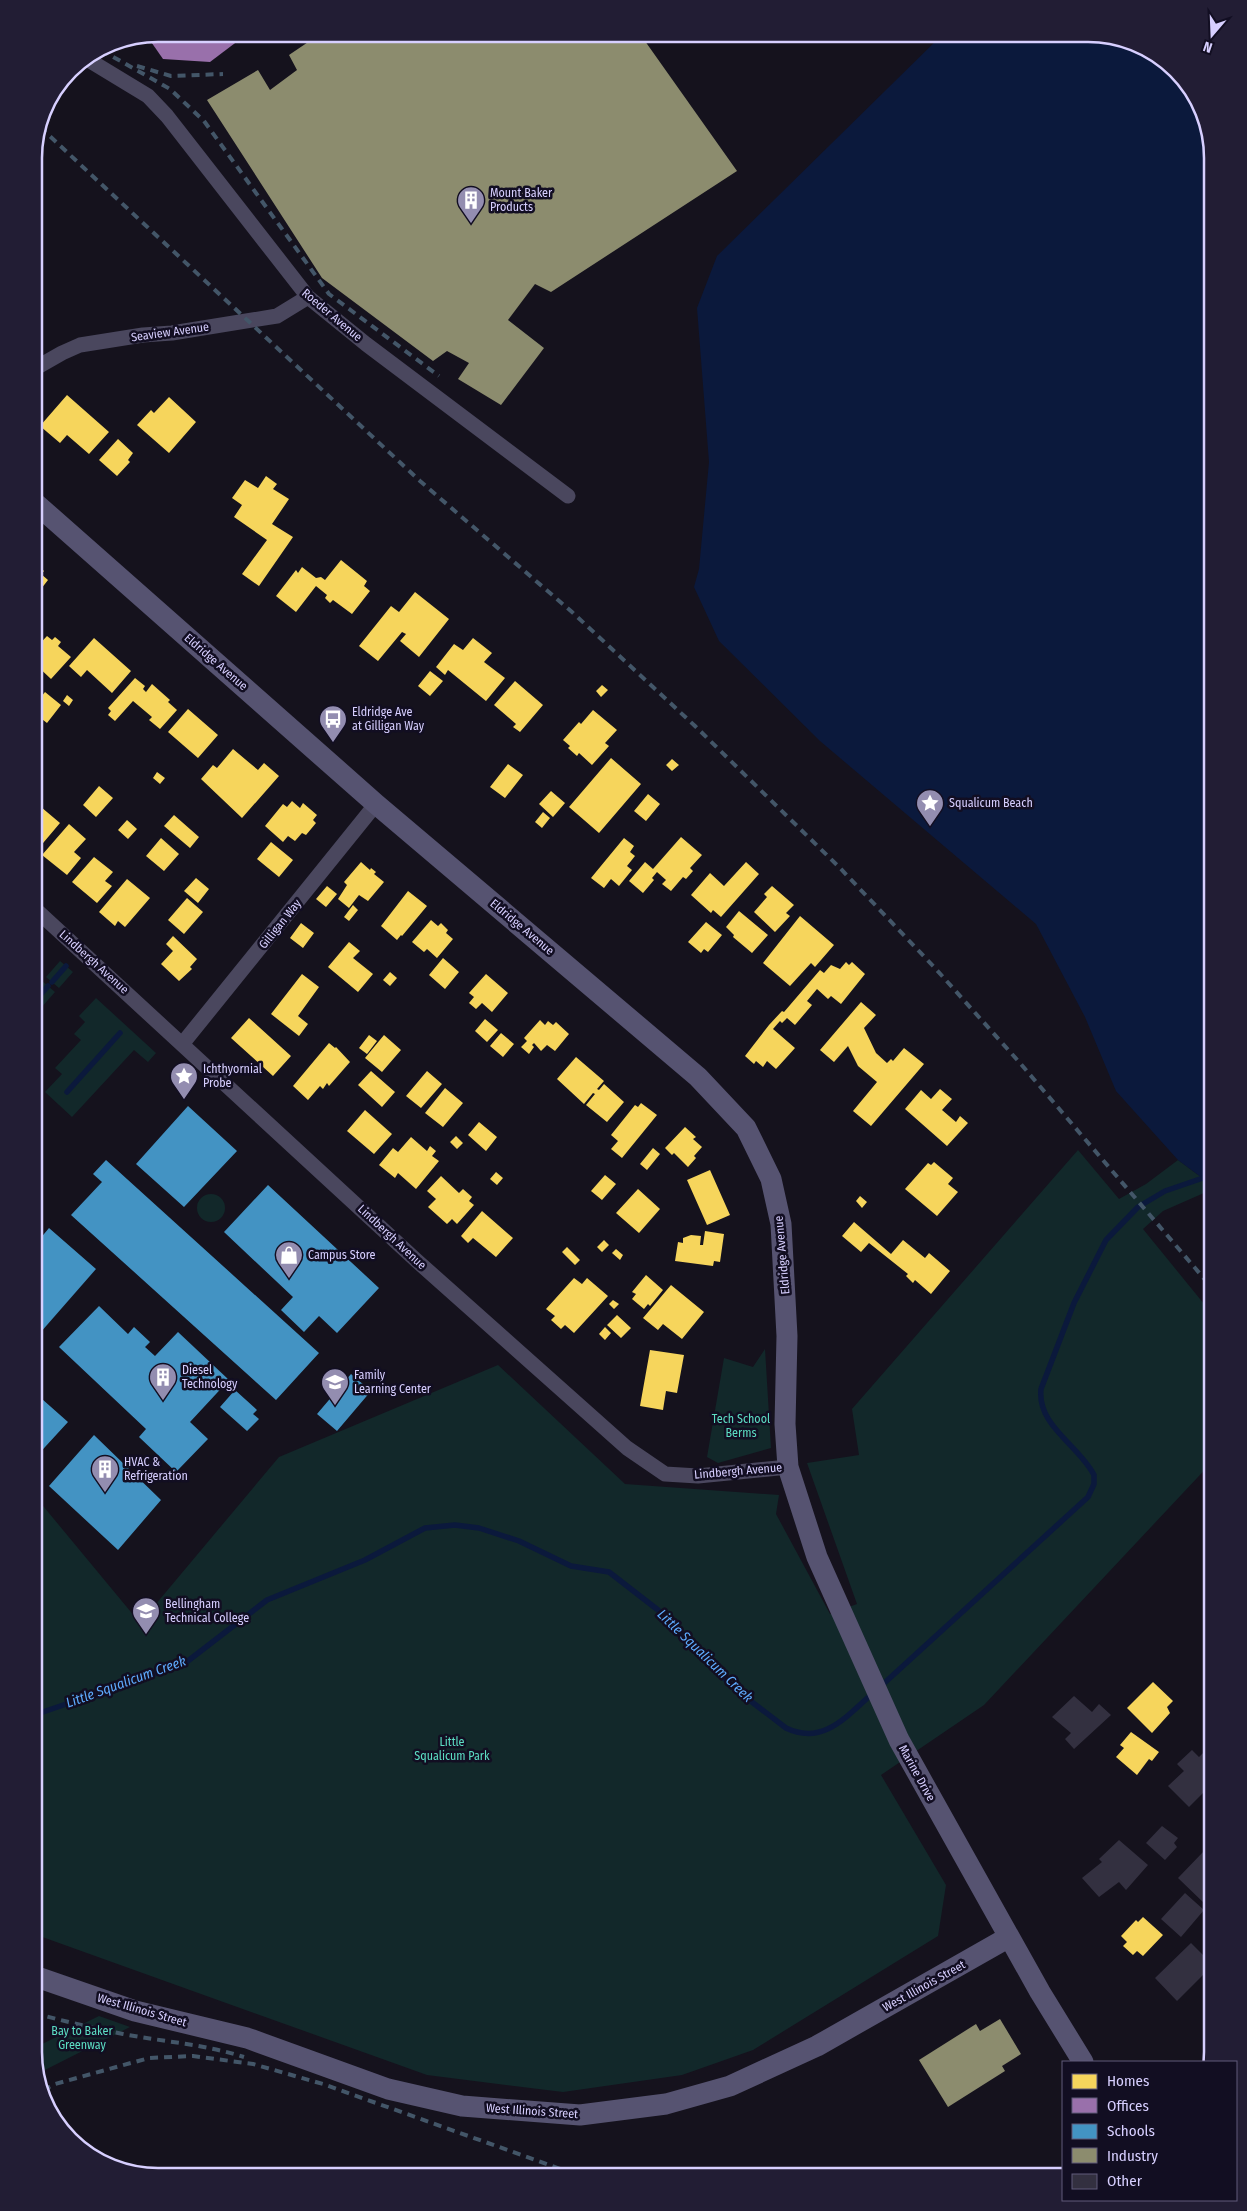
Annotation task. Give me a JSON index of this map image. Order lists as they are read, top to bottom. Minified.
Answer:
{"streets":{"main road":["Eldridge Avenue","Marine Drive","West Illinois Street"],"street":["Roeder Avenue","Seaview Avenue","Gilligan Way","Lindbergh Avenue"]},"crossings":[["Roeder Avenue","Seaview Avenue"],["Eldridge Avenue","Gilligan Way"],["Eldridge Avenue","Lindbergh Avenue"],["Eldridge Avenue","Marine Drive"],["Gilligan Way","Lindbergh Avenue"],["Lindbergh Avenue","Marine Drive"],["Marine Drive","West Illinois Street"]],"water":["Little Squalicum Creek"],"parks":["Tech School Berms","Little Squalicum Park","Bay to Baker Greenway"],"places":{"building":["Mount Baker Products","Diesel Technology","HVAC & Refrigeration"],"bus stop":["Eldridge Ave at Gilligan Way"],"place":["Squalicum Beach","Ichthyornial Probe"],"shop":["Campus Store"],"school or university":["Family Learning Center","Bellingham Technical College"]},"legend":["Homes","Offices","Schools","Industry","Other"],"north":"bottom"}
